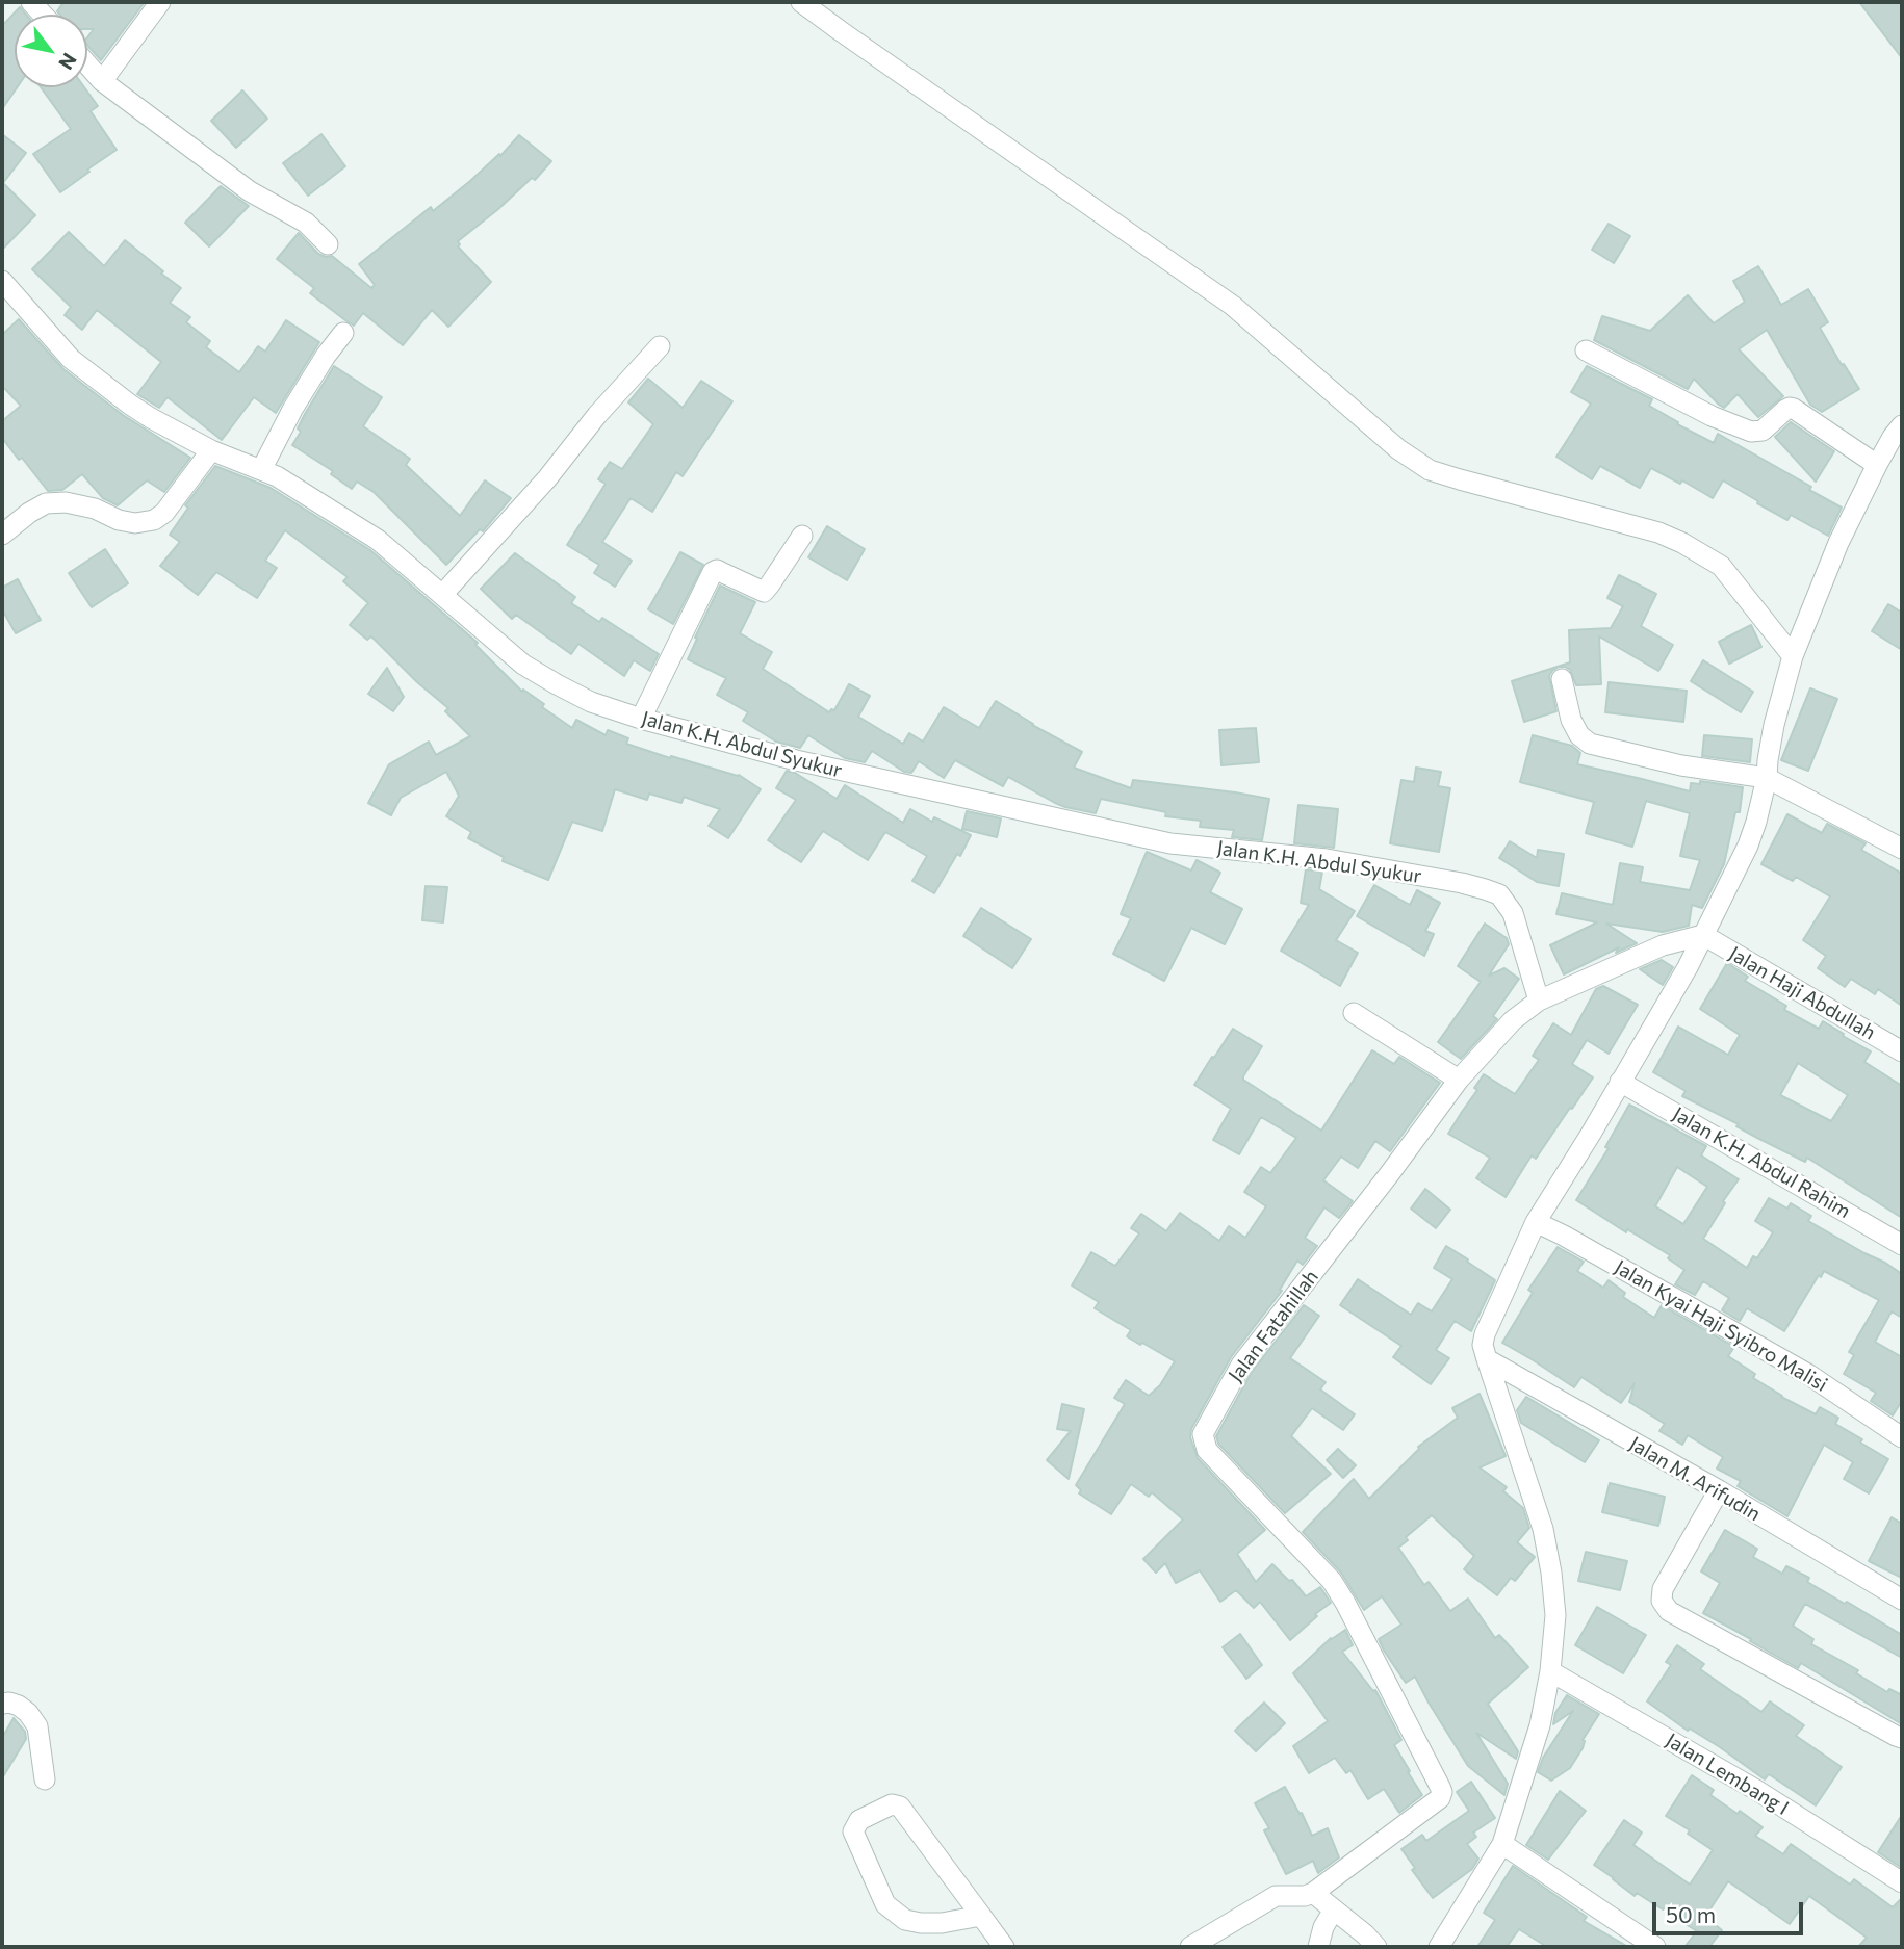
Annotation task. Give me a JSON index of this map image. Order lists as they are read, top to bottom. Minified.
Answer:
{"streets":{"street":["Jalan K.H. Abdul Syukur","Jalan Haji Abdullah","Jalan K.H. Abdul Rahim","Jalan Fatahillah","Jalan Kyai Haji Syibro Malisi","Jalan M. Arifudin","Jalan Lembang I"]},"crossings":[["Jalan K.H. Abdul Syukur","Jalan Fatahillah"],["Jalan Haji Abdullah","Jalan Fatahillah"]],"scale_bar":"50 m","north":"bottom right"}
